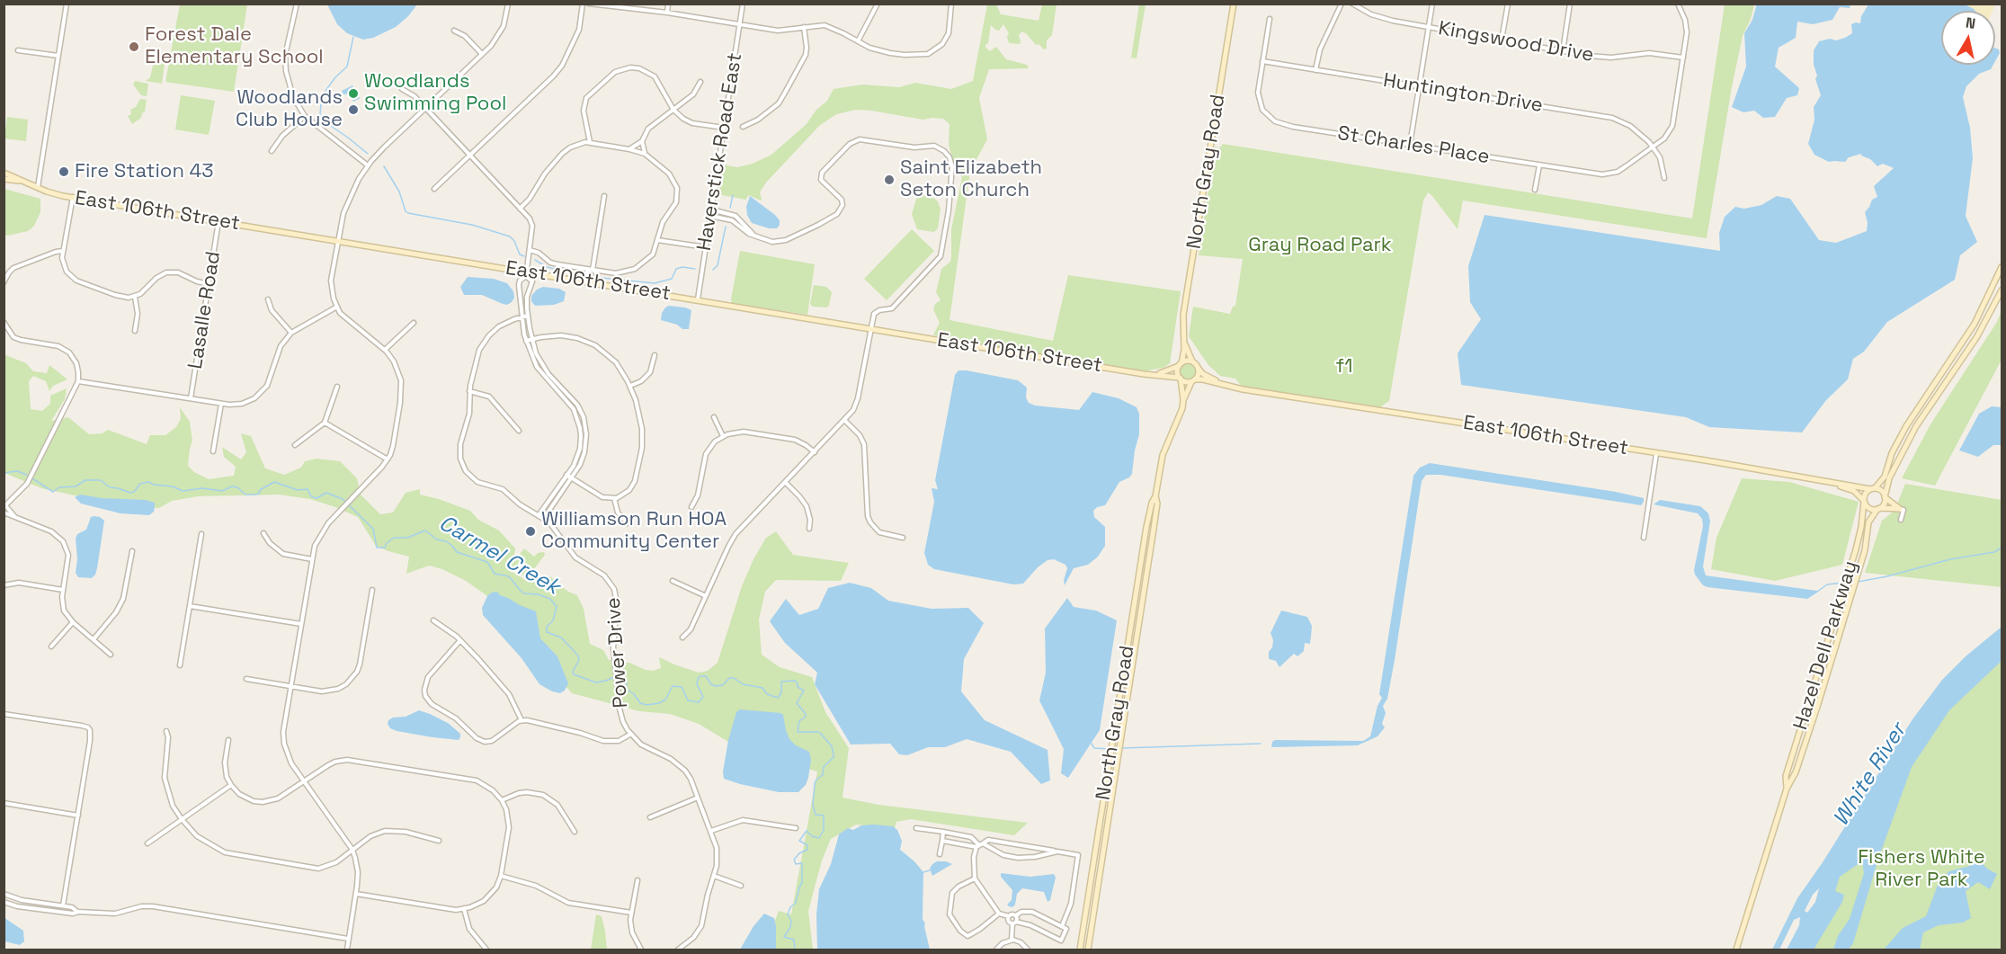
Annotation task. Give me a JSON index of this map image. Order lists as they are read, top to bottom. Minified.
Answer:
{"streets":{"street":["Kingswood Drive","Huntington Drive","St Charles Place","Haverstick Road East","North Gray Road","East 106th Street","Lasalle Road","Hazel Dell Parkway","Power Drive"]},"crossings":[["Kingswood Drive","St Charles Place"],["Huntington Drive","St Charles Place"],["Haverstick Road East","East 106th Street"],["North Gray Road","East 106th Street"],["East 106th Street","Lasalle Road"],["East 106th Street","Hazel Dell Parkway"]],"water":["Carmel Creek","White River"],"parks":["Gray Road Park","f1","Fishers White River Park"],"places":["Forest Dale Elementary School","Woodlands Swimming Pool","Woodlands Club House","Fire Station 43","Saint Elizabeth Seton Church","Williamson Run HOA Community Center"],"north":"top"}
